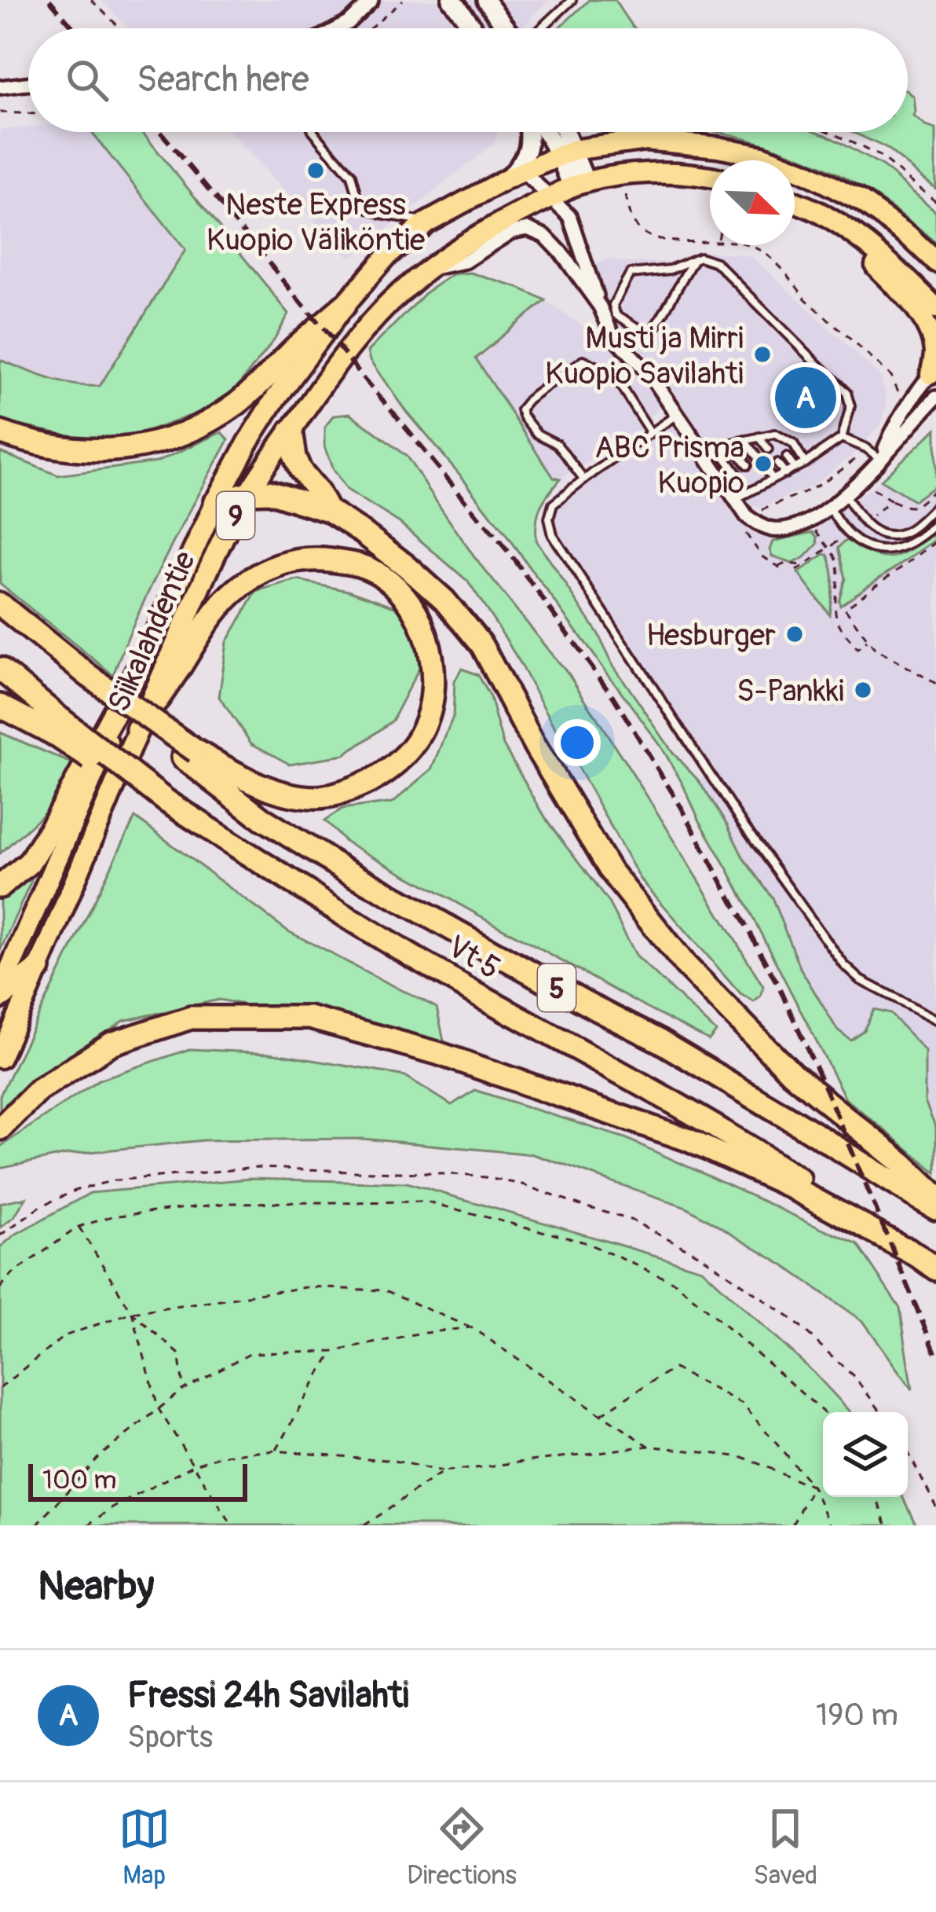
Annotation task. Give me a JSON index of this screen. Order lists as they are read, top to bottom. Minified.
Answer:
{"streets":{"highway":["Vt 5","5"],"main road":["9","Siikalahdentie"]},"places":["Neste Express Kuopio Väliköntie","Musti ja Mirri Kuopio Savilahti","ABC Prisma Kuopio","Hesburger","S-Pankki"],"scale_bar":"100 m","north":"bottom right","page":{"search":"Search here","pins":"A","scale":"100 m","heading":"Nearby","list":[{"mark":"A","name":"Fressi 24h Savilahti","note":"Sports","value":"190 m"}],"nav":["Map","Directions","Saved"]}}
